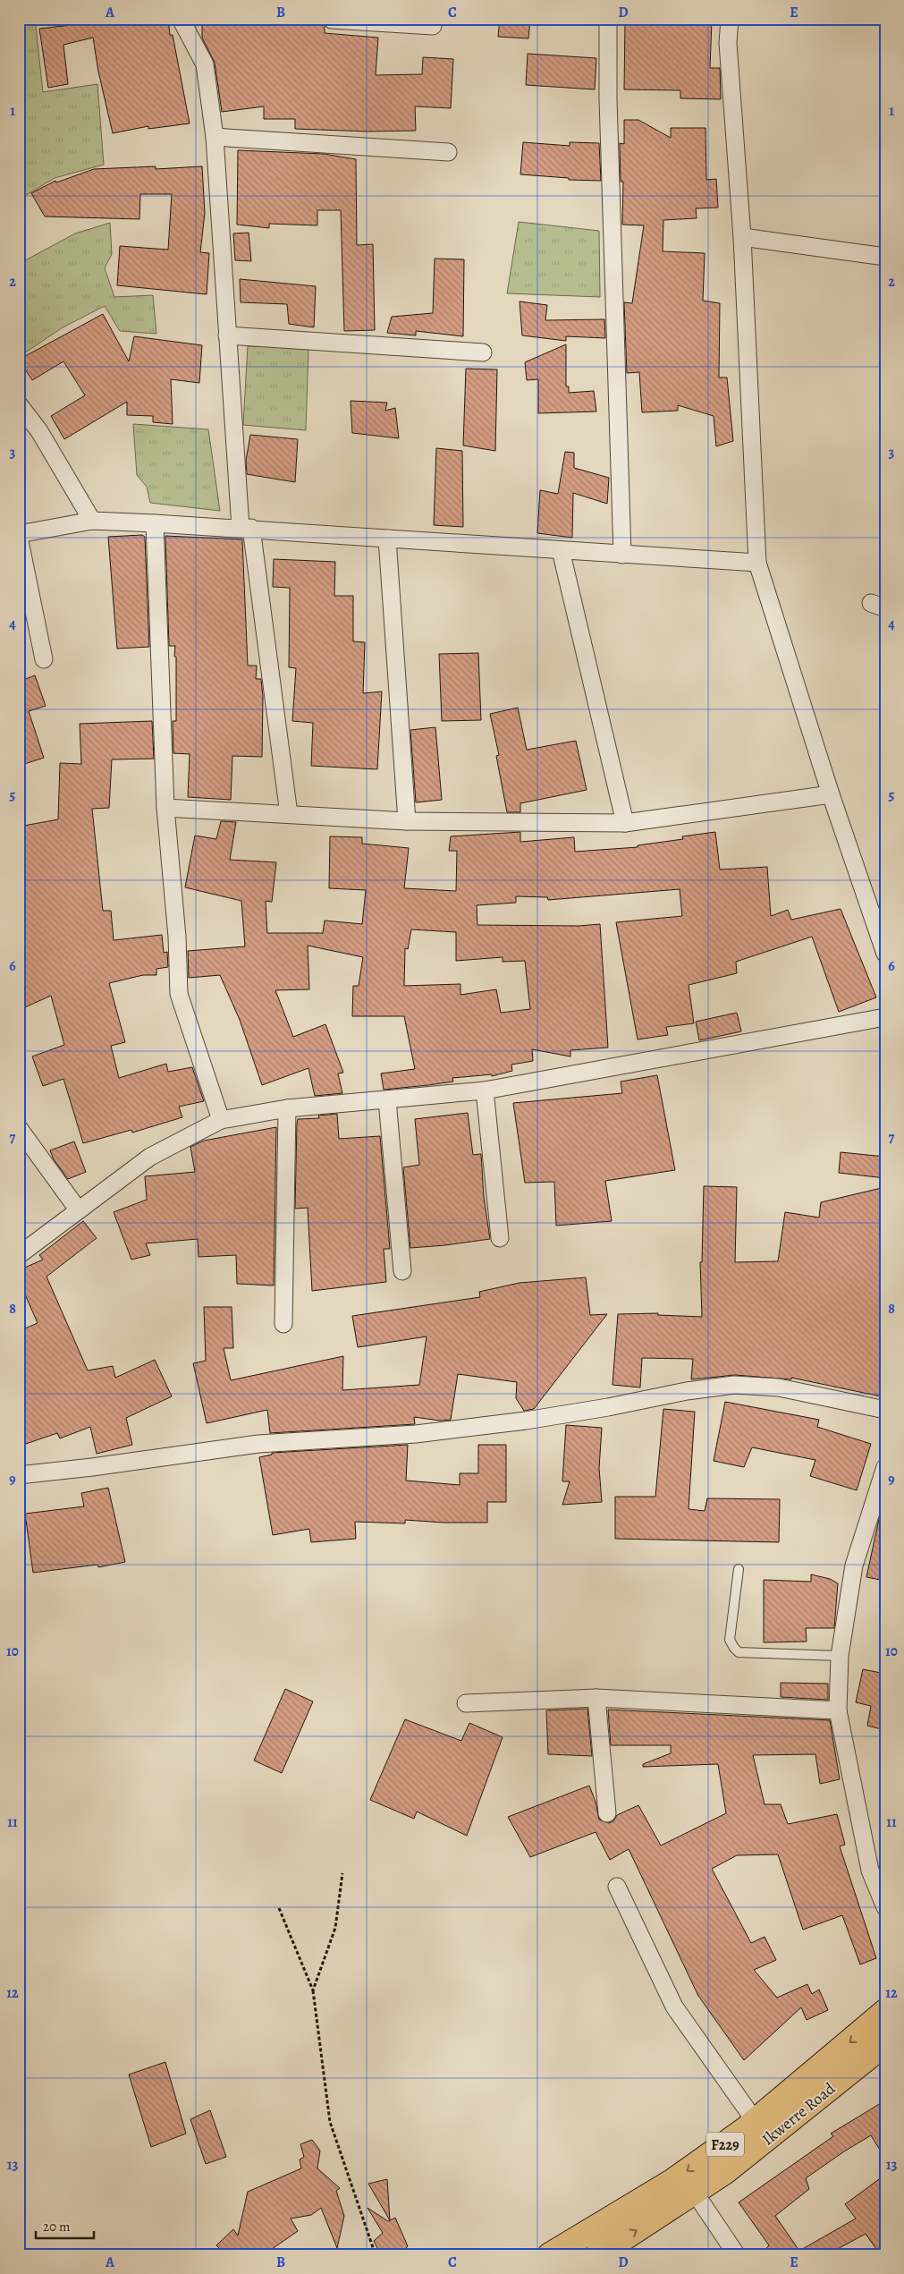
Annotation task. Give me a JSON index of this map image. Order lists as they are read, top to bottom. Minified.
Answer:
{"streets":{"main road":["Ikwerre Road","F229"]},"scale_bar":"20 m","grid":{"columns":["A","B","C","D","E"],"rows":["1","2","3","4","5","6","7","8","9","10","11","12","13"]}}
